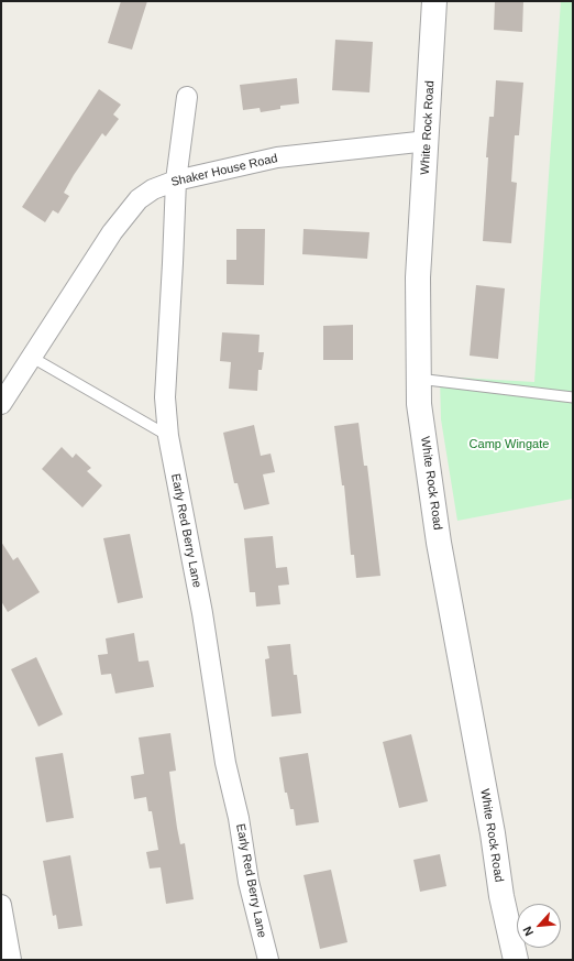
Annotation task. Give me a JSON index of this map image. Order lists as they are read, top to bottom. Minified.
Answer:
{"streets":{"street":["White Rock Road","Shaker House Road","Early Red Berry Lane"]},"crossings":[["White Rock Road","Shaker House Road"],["Shaker House Road","Early Red Berry Lane"]],"parks":["Camp Wingate"],"north":"bottom left"}
